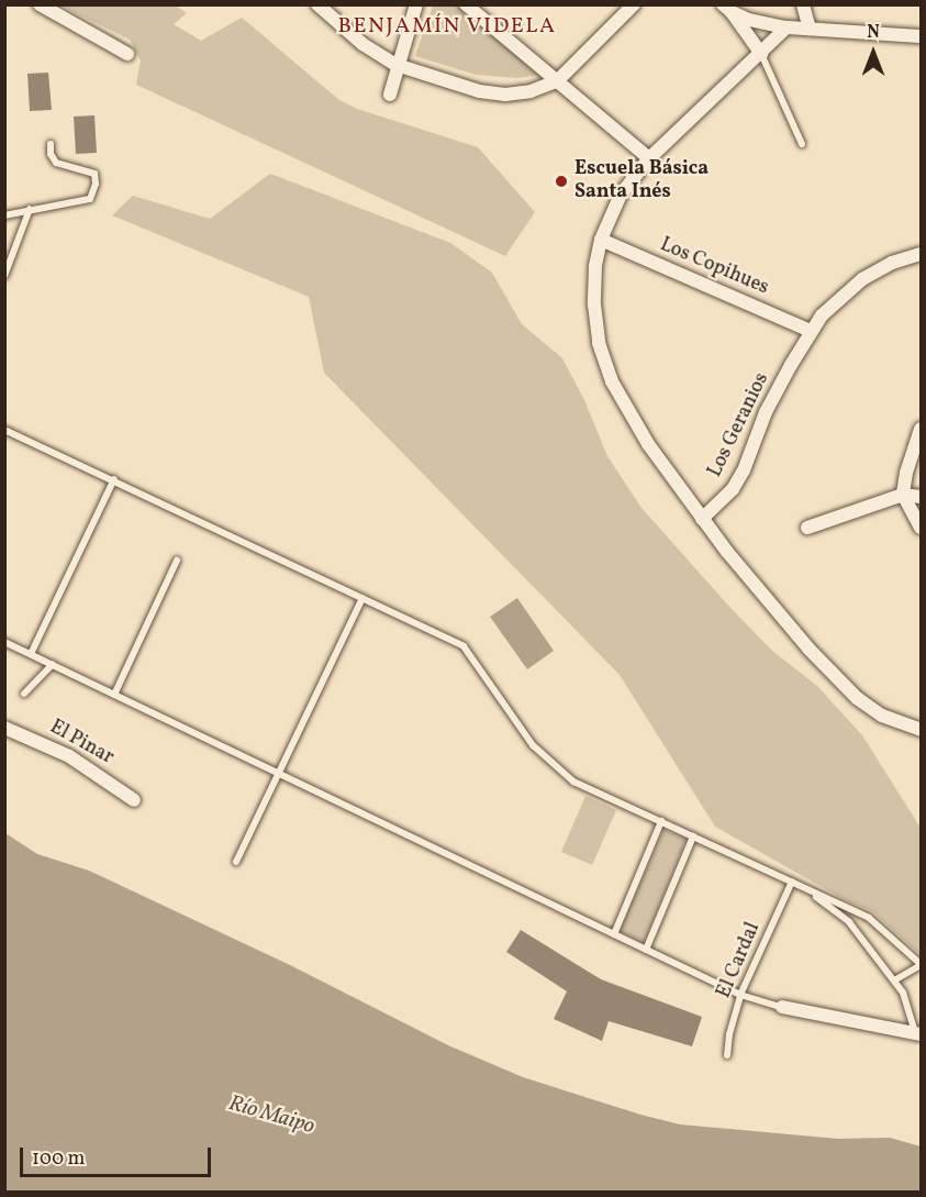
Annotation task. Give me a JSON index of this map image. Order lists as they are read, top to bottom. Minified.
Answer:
{"streets":{"street":["Los Copihues","Los Geranios","El Pinar"],"lane":["El Cardal"]},"crossings":[["Los Copihues","Los Geranios"]],"districts":["BENJAMÍN VIDELA"],"water":["Río Maipo"],"places":["Escuela Básica Santa Inés"],"scale_bar":"100 m","north":"top"}
